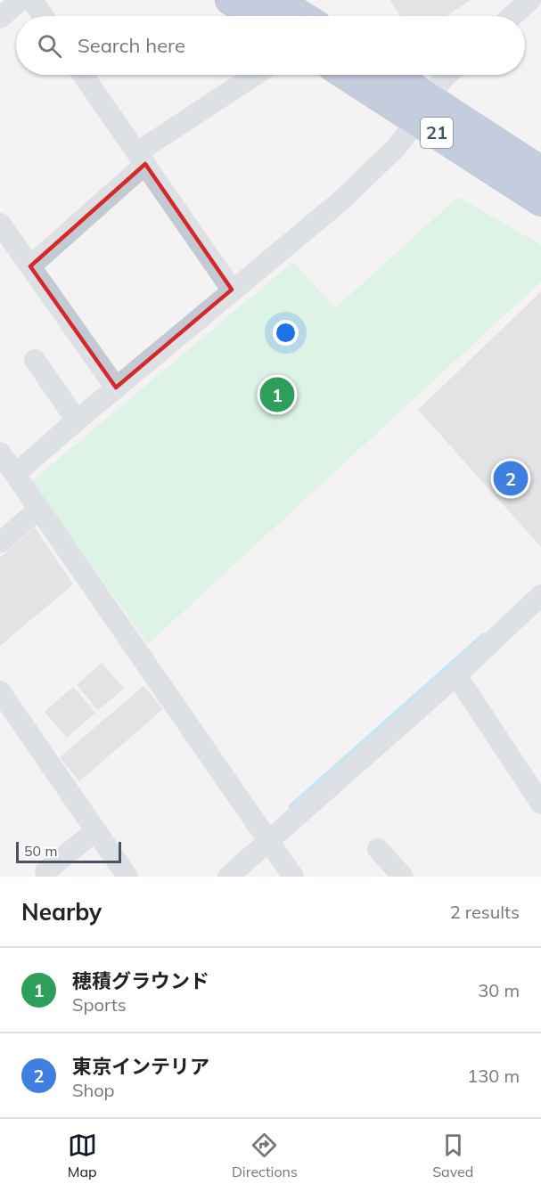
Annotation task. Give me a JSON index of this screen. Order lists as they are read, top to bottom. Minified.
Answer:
{"streets":{"highway":["21"]},"scale_bar":"50 m","page":{"search":"Search here","pins":["1","2"],"scale":"50 m","heading":["Nearby","2 results"],"list":[{"mark":"1","name":"穂積グラウンド","note":"Sports","value":"30 m"},{"mark":"2","name":"東京インテリア","note":"Shop","value":"130 m"}],"nav":["Map","Directions","Saved"]}}
